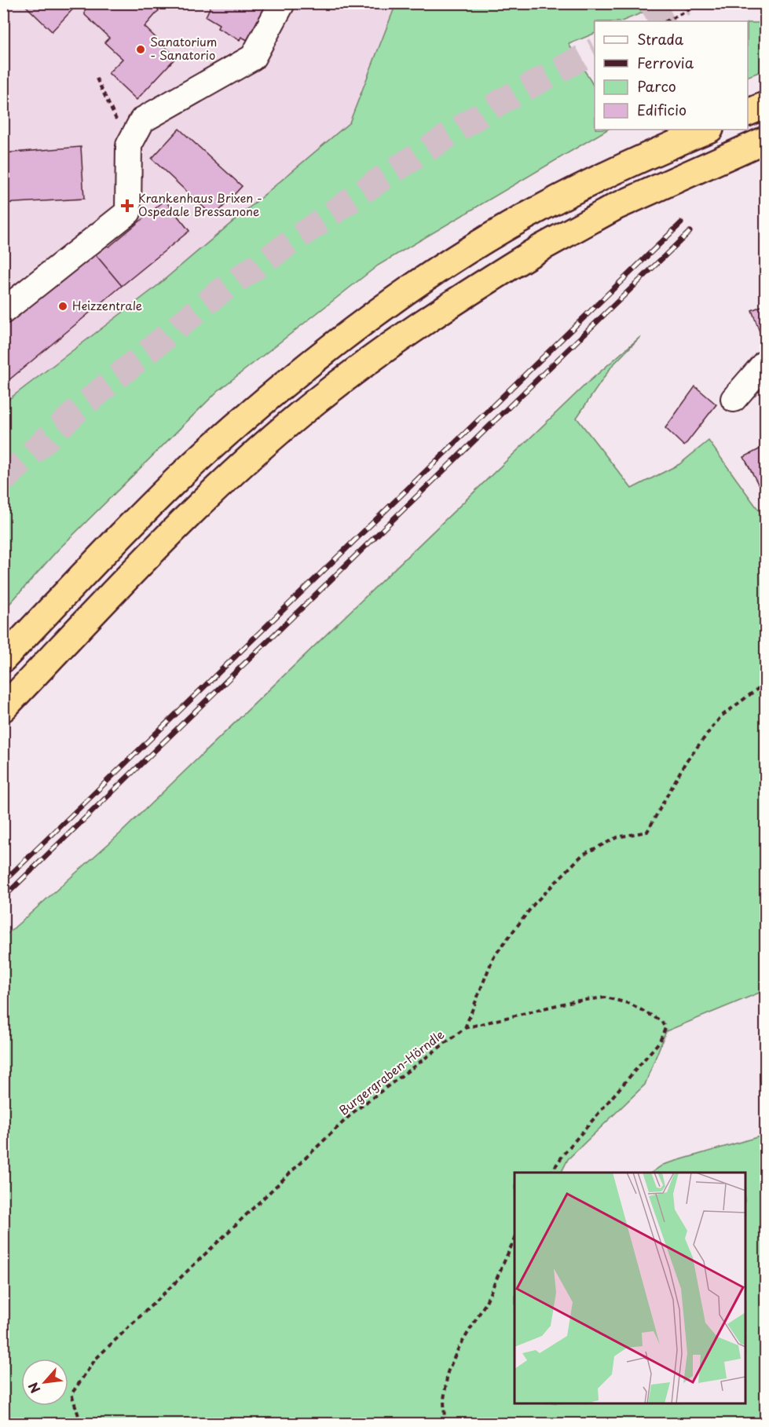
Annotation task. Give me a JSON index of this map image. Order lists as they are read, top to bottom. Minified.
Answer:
{"streets":{"path":["Burgergraben-Hörndle"]},"places":{"other":["Sanatorium - Sanatorio","Heizzentrale"],"health":["Krankenhaus Brixen - Ospedale Bressanone"]},"legend":["Strada","Ferrovia","Parco","Edificio"],"north":"bottom left"}
